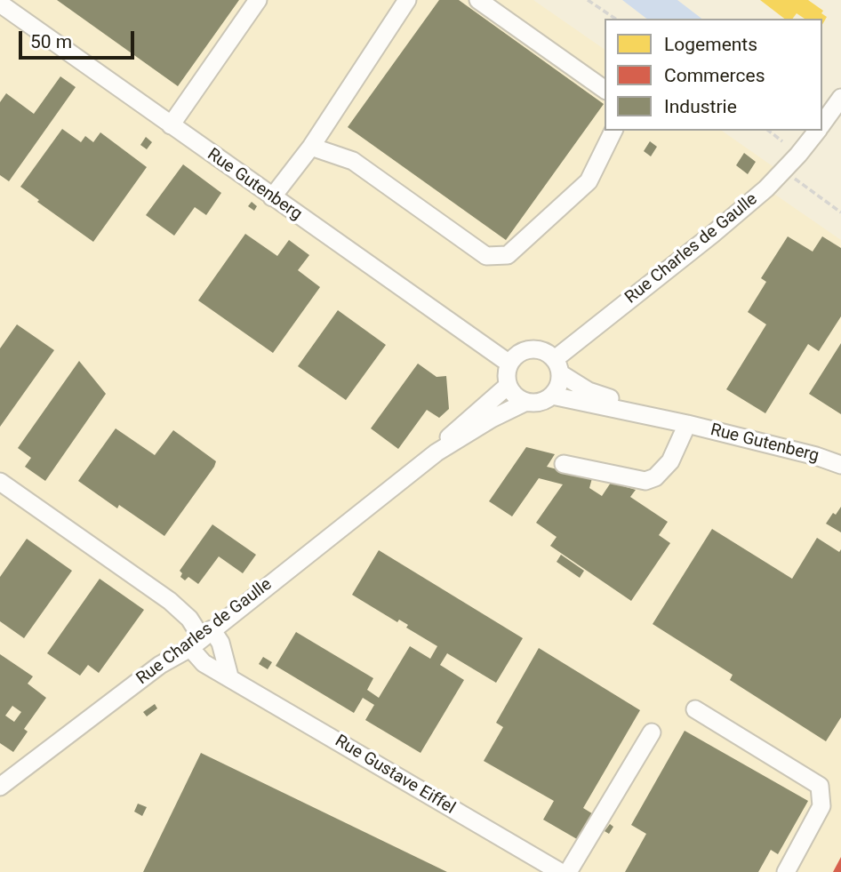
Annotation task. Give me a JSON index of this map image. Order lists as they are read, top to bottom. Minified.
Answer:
{"streets":{"street":["Rue Gutenberg","Rue Charles de Gaulle","Rue Gustave Eiffel"]},"crossings":[["Rue Gutenberg","Rue Charles de Gaulle"],["Rue Charles de Gaulle","Rue Gustave Eiffel"]],"legend":["Logements","Commerces","Industrie"],"scale_bar":"50 m"}
